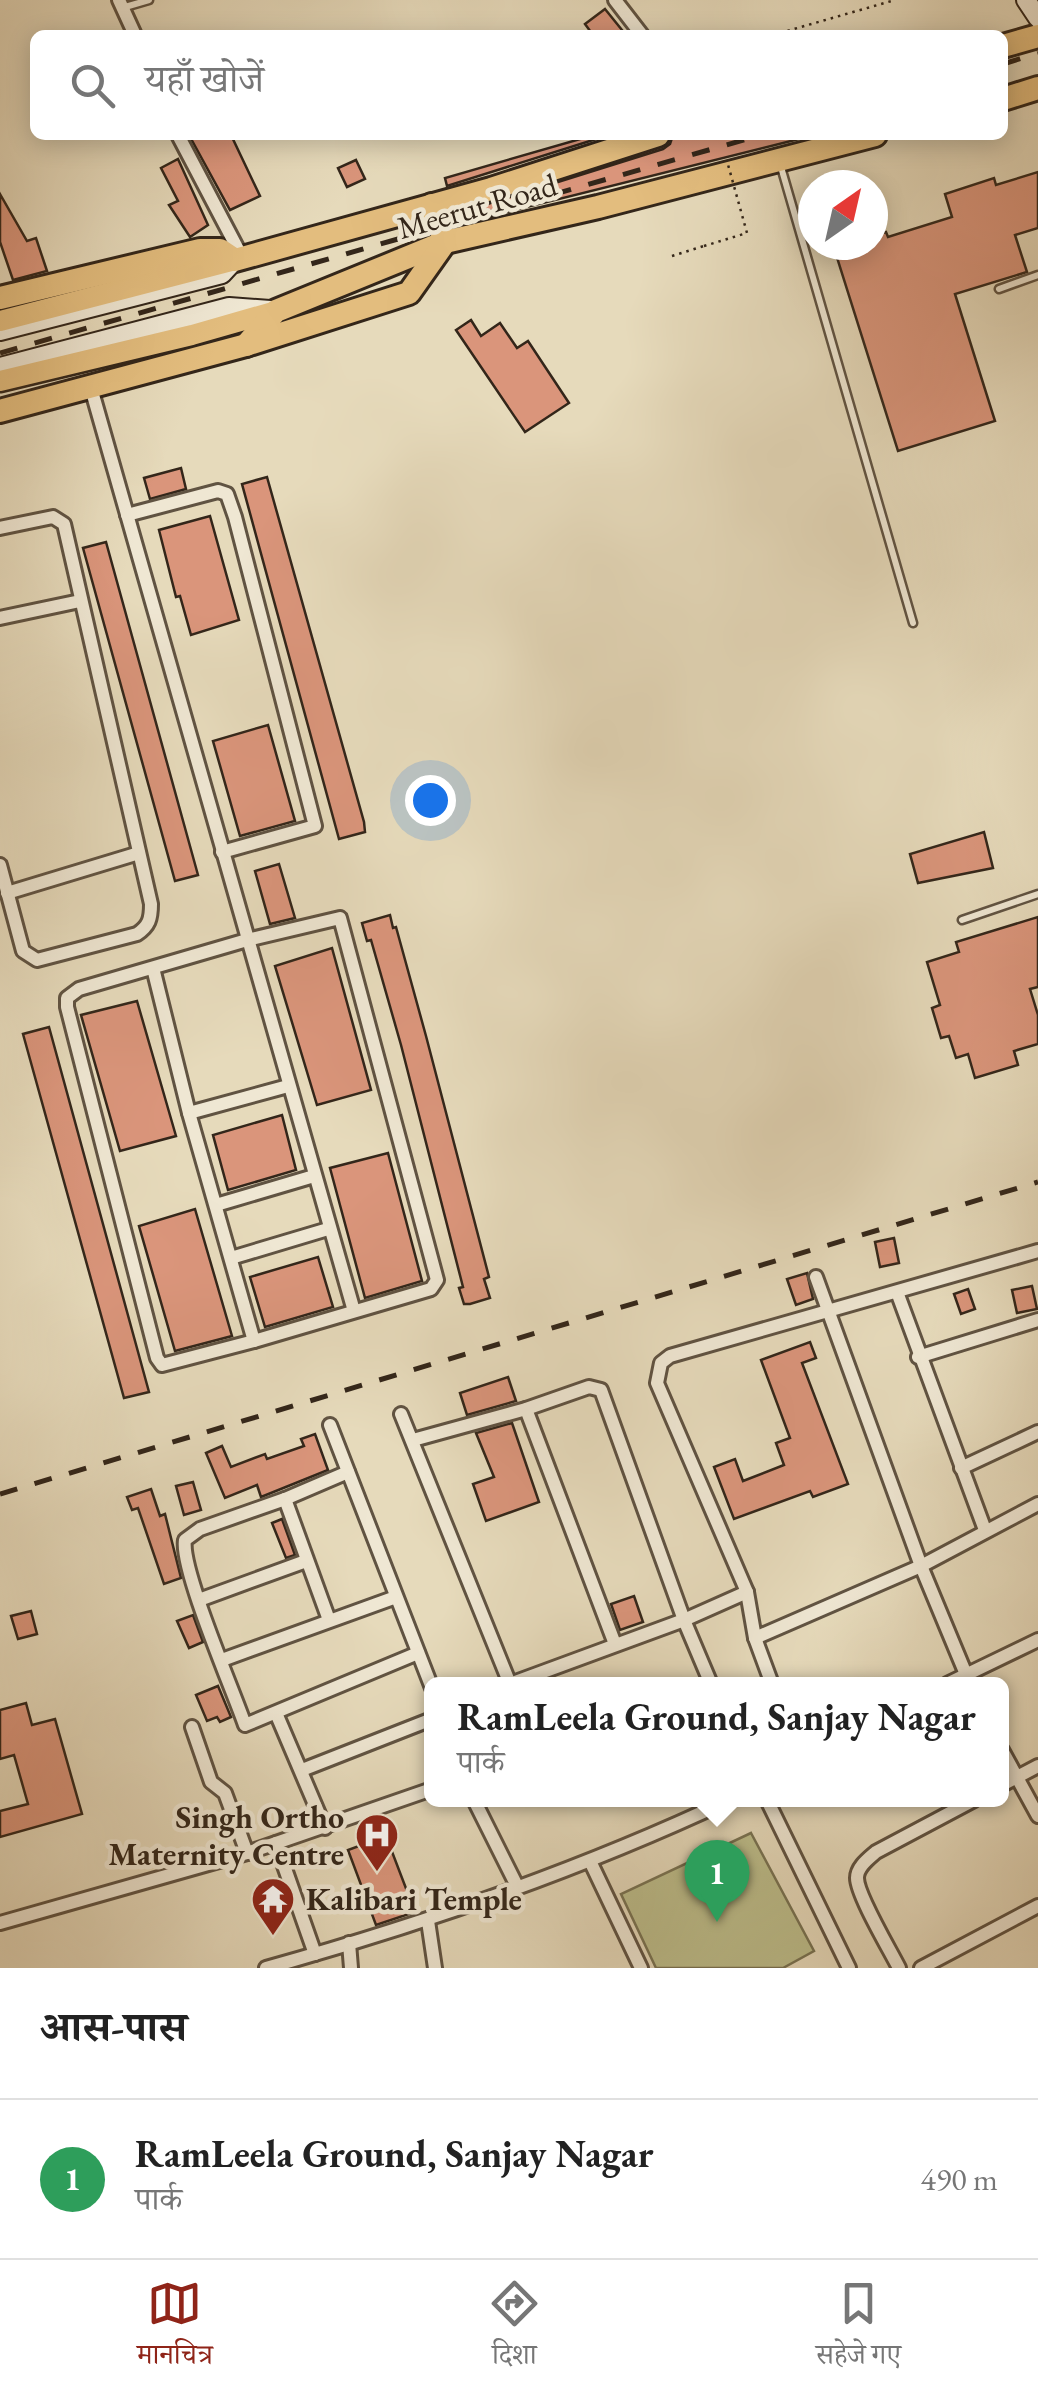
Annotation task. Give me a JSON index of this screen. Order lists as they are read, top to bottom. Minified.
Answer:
{"streets":{"highway":["Meerut Road"]},"places":{"hospital":["Singh Ortho Maternity Centre"],"temple":["Kalibari Temple"]},"north":"top right","page":{"search":"यहाँ खोजें","popup":["RamLeela Ground, Sanjay Nagar","पार्क"],"pins":"1","heading":"आस-पास","list":[{"mark":"1","name":"RamLeela Ground, Sanjay Nagar","note":"पार्क","value":"490 m"}],"nav":["मानचित्र","दिशा","सहेजे गए"]}}
